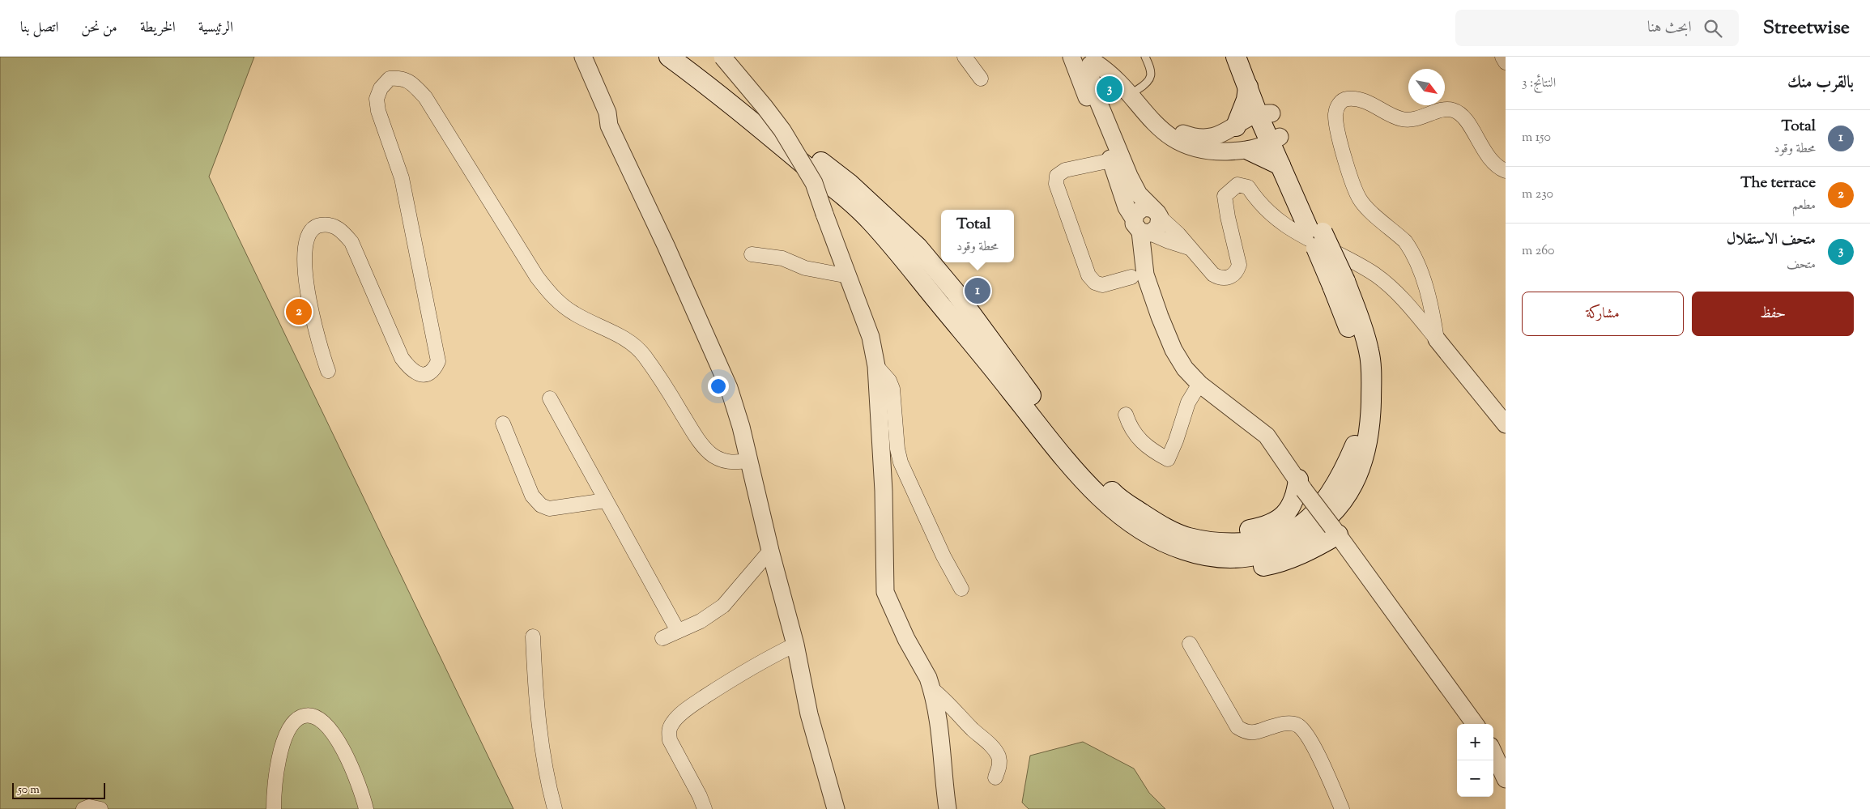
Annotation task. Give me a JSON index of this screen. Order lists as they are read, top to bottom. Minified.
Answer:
{"scale_bar":"50 m","north":"bottom right","page":{"header":"Streetwise","search":"ابحث هنا","nav":["الرئيسية","الخريطة","من نحن","اتصل بنا"],"heading":["بالقرب منك","النتائج: 3"],"pins":["3","1","2"],"list":[{"mark":"1","name":"Total","note":"محطة وقود","value":"150 m"},{"mark":"2","name":"The terrace","note":"مطعم","value":"230 m"},{"mark":"3","name":"متحف الاستقلال","note":"متحف","value":"260 m"}],"popup":["Total","محطة وقود"],"buttons":["حفظ","مشاركة"],"map_buttons":["+","−"],"scale":"50 m"}}
